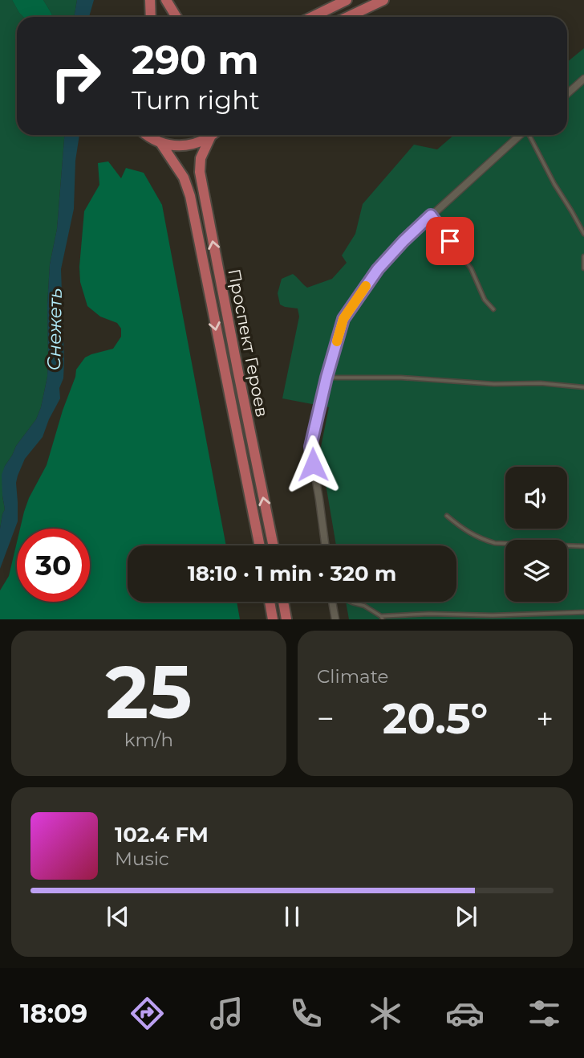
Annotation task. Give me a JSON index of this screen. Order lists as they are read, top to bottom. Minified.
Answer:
{"streets":{"main road":["Проспект Героев"]},"water":["Снежеть"],"page":{"turn":["290 m","Turn right"],"limit":"30","trip":"18:10 · 1 min · 320 m","tile":[["25","km/h"],"Climate"],"heat":["−","20.5°","+"],"song":["102.4 FM","Music"],"tabs":"18:09"}}
